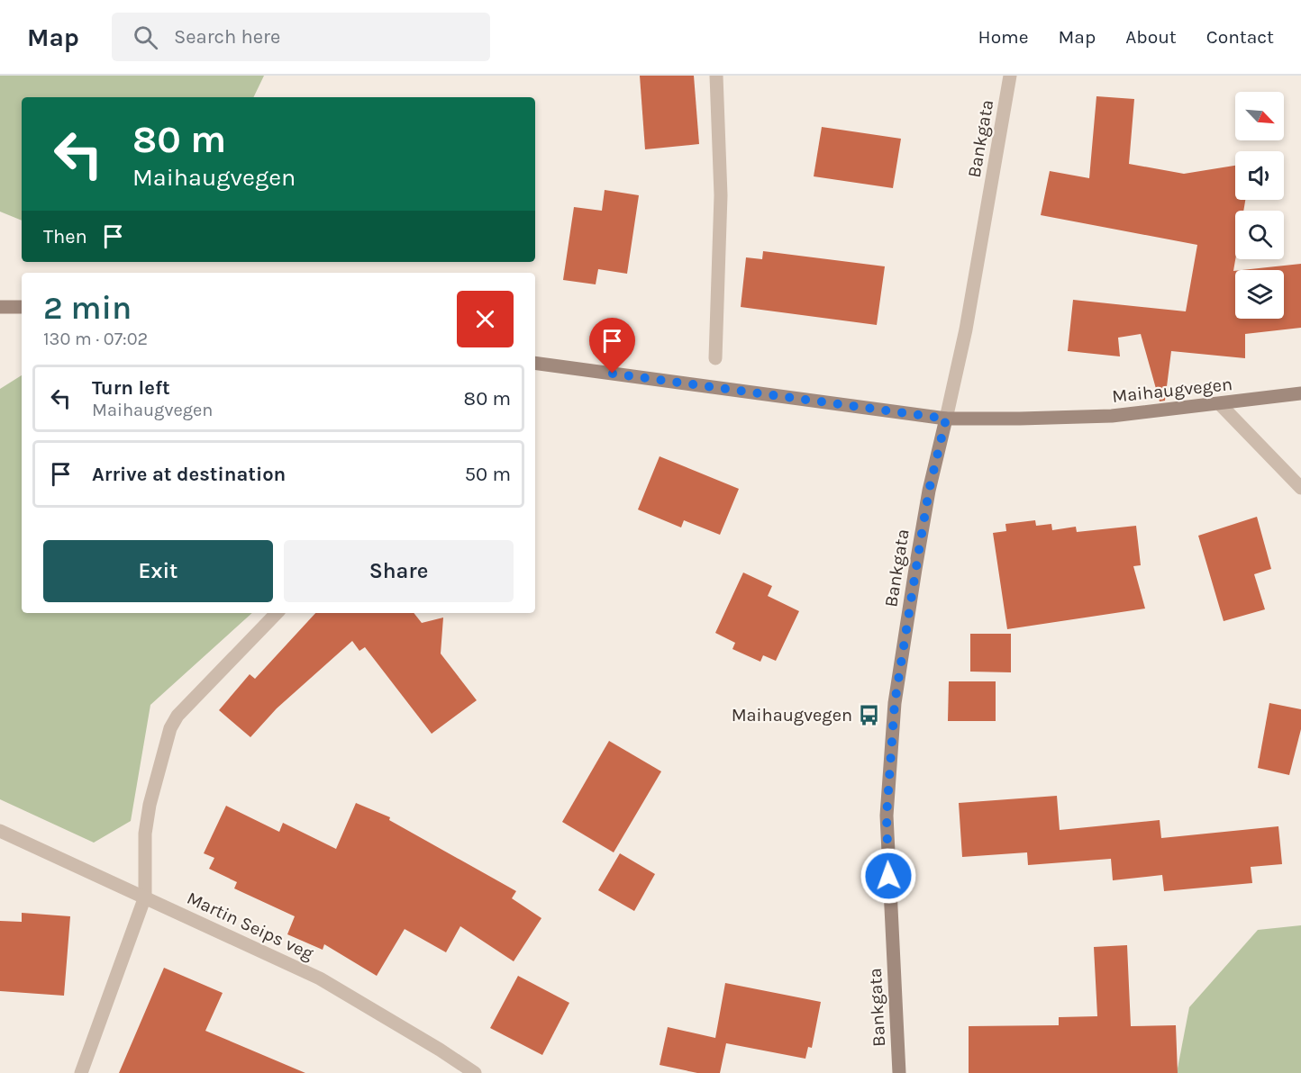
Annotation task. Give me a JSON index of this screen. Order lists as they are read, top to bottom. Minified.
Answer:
{"streets":{"street":["Bankgata","Maihaugvegen","Martin Seips veg"]},"crossings":[["Bankgata","Maihaugvegen"]],"places":{"bus stop":["Maihaugvegen"]},"north":"bottom right","page":{"header":"Map","search":"Search here","nav":["Home","Map","About","Contact"],"turn":["80 m","Maihaugvegen"],"then":"Then","heading":["2 min","130 m · 07:02"],"list":[{"name":"Turn left","note":"Maihaugvegen","value":"80 m"},{"name":"Arrive at destination","value":"50 m"}],"buttons":["Exit","Share"]}}
